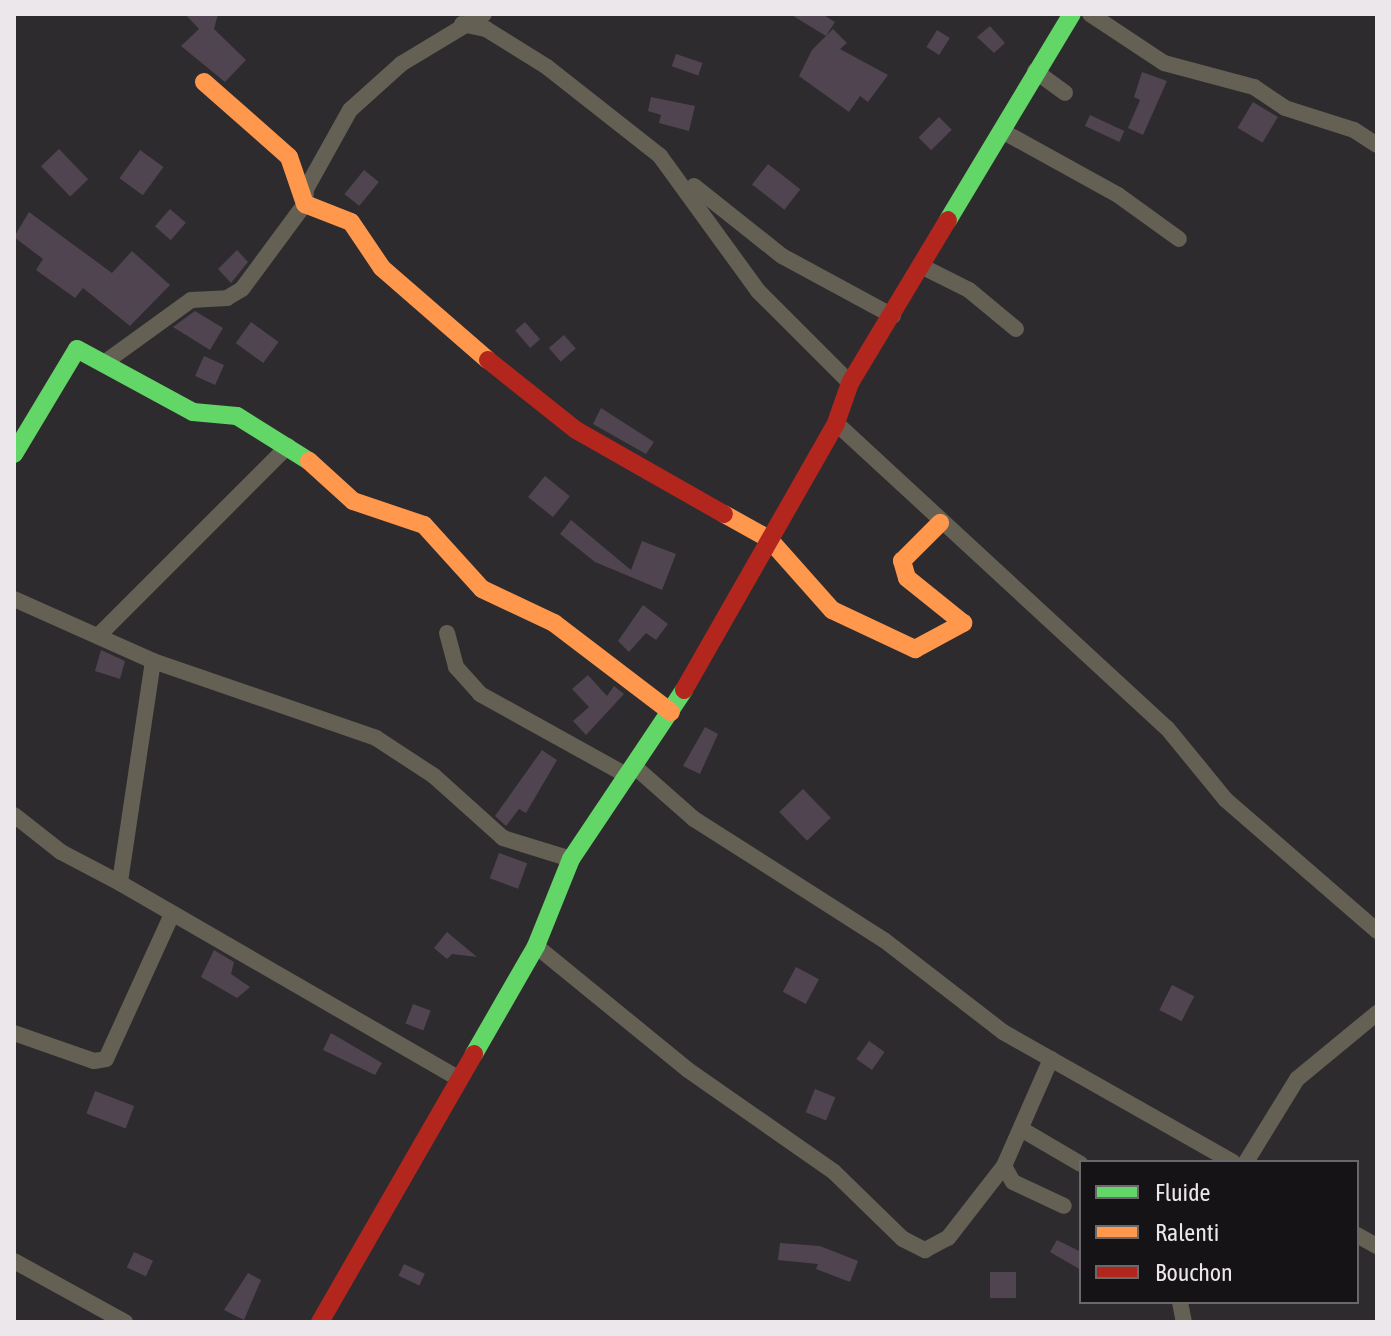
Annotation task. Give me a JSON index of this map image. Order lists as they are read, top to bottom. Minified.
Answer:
{"legend":["Fluide","Ralenti","Bouchon"]}
